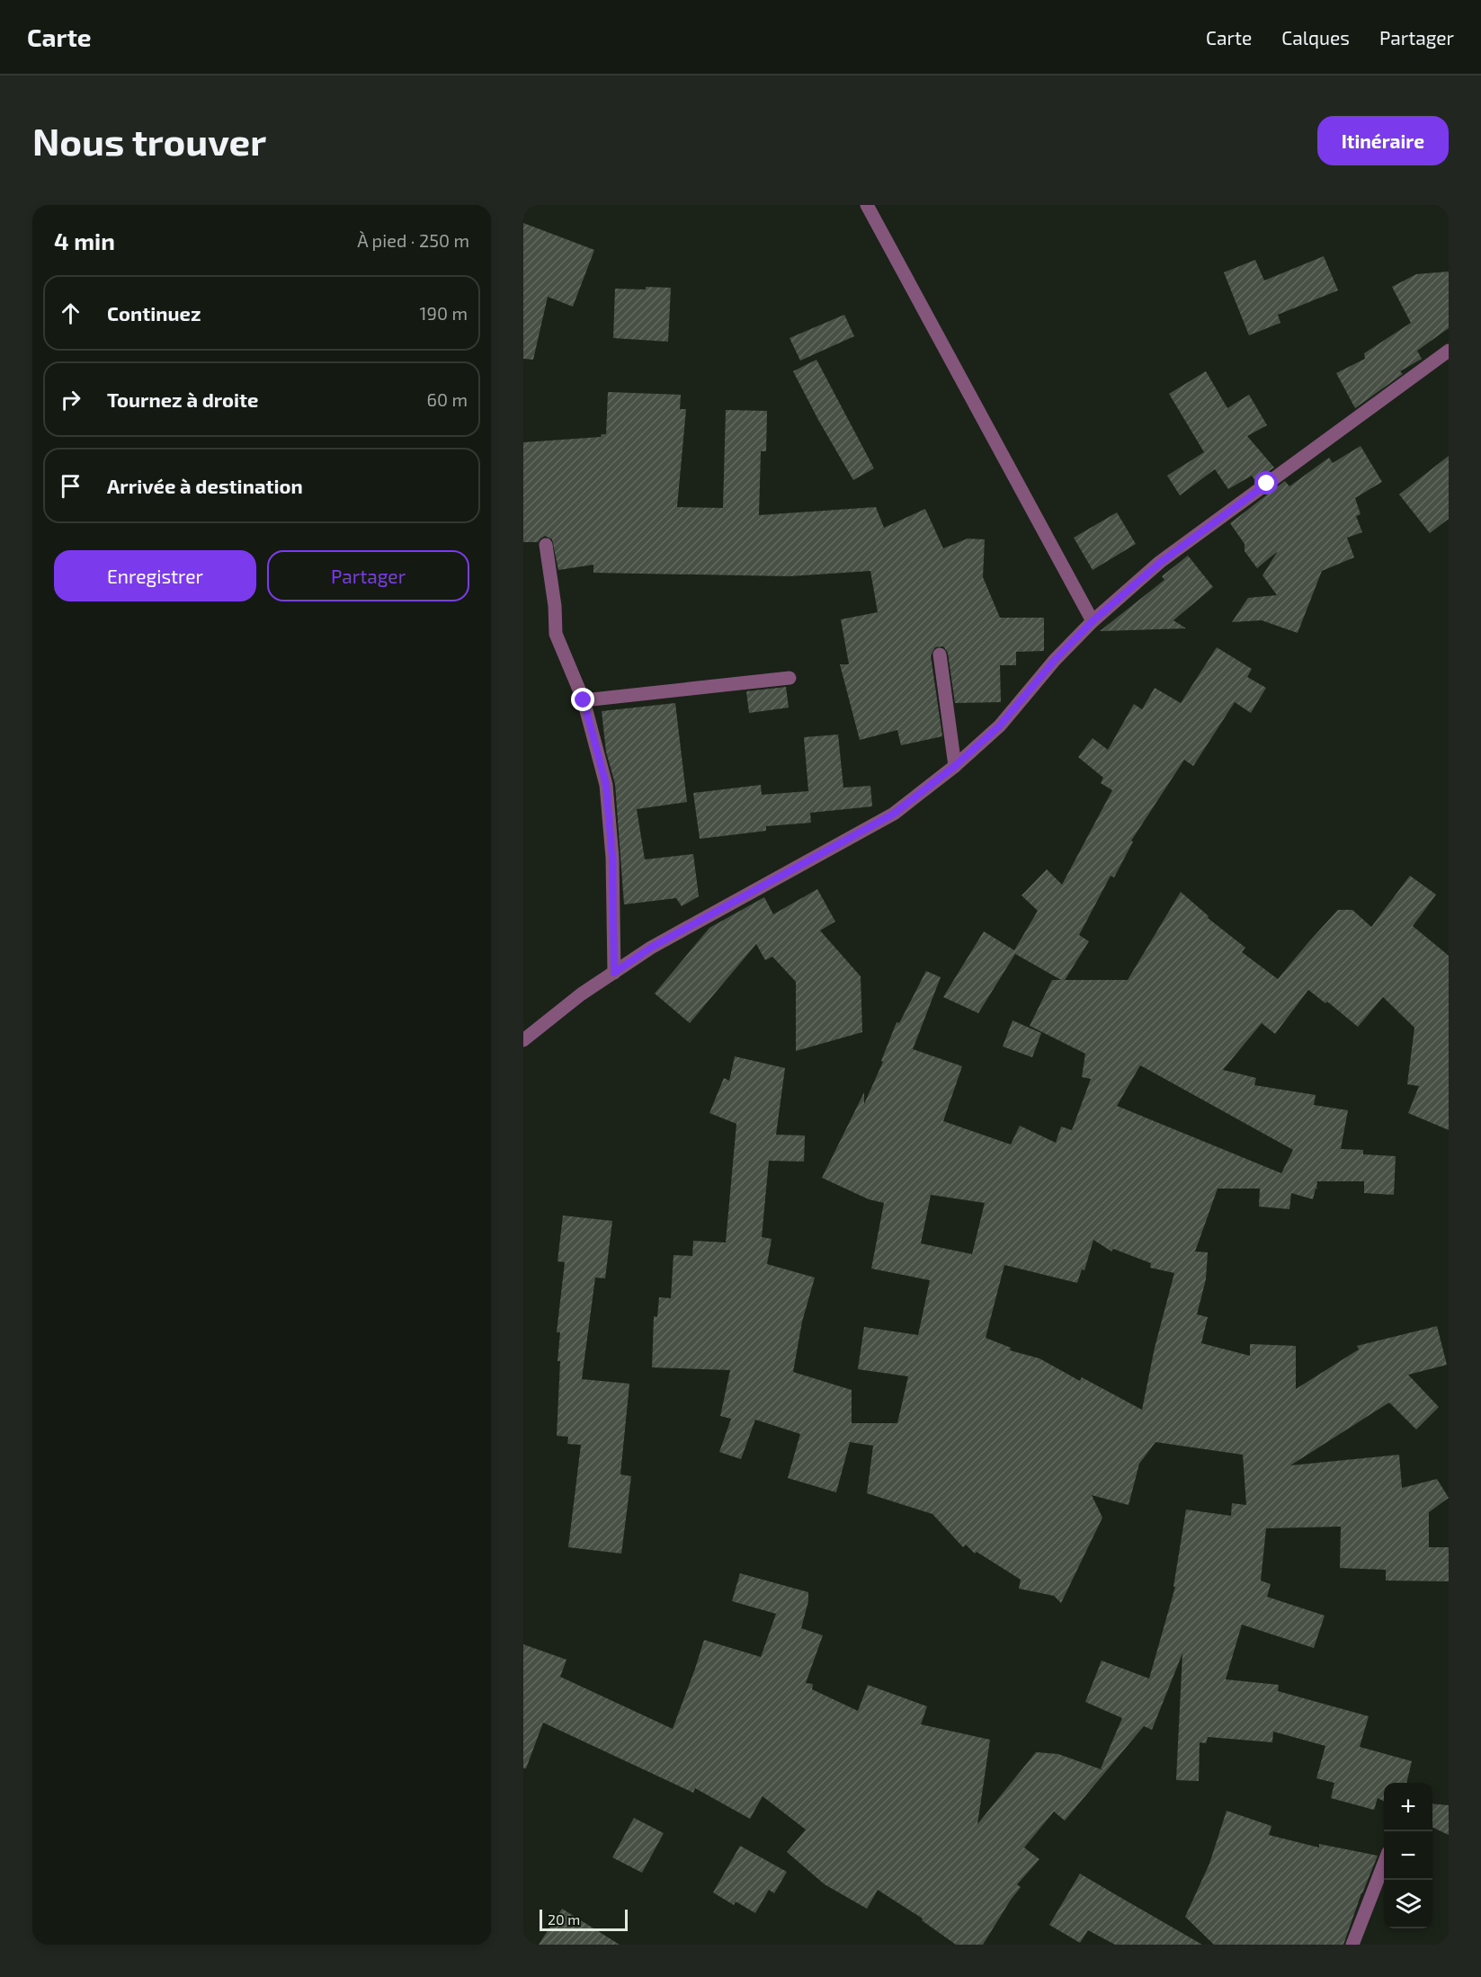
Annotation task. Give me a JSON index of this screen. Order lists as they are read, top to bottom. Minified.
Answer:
{"scale_bar":"20 m","page":{"header":"Carte","nav":["Carte","Calques","Partager"],"buttons":["Itinéraire",["Enregistrer","Partager"]],"title":"Nous trouver","heading":["4 min","À pied · 250 m"],"list":[["Continuez","190 m"],["Tournez à droite","60 m"],"Arrivée à destination"],"map_buttons":["+","−"],"scale":"20 m"}}
